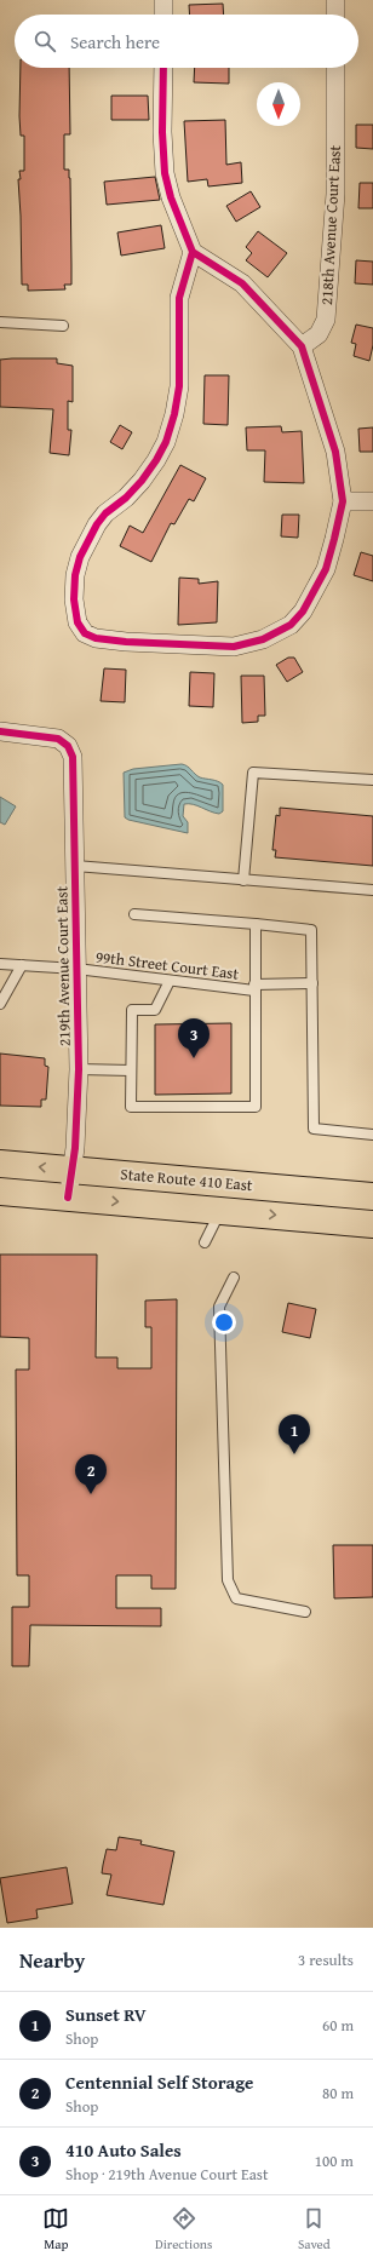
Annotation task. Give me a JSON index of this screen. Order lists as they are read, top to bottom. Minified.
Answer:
{"streets":{"main road":["State Route 410 East"],"street":["218th Avenue Court East","219th Avenue Court East"],"lane":["99th Street Court East"]},"crossings":[["99th Street Court East","219th Avenue Court East"],["219th Avenue Court East","State Route 410 East"]],"north":"bottom","page":{"search":"Search here","pins":["3","1","2"],"heading":["Nearby","3 results"],"list":[{"mark":"1","name":"Sunset RV","note":"Shop","value":"60 m"},{"mark":"2","name":"Centennial Self Storage","note":"Shop","value":"80 m"},{"mark":"3","name":"410 Auto Sales","note":"Shop · 219th Avenue Court East","value":"100 m"}],"nav":["Map","Directions","Saved"]}}
